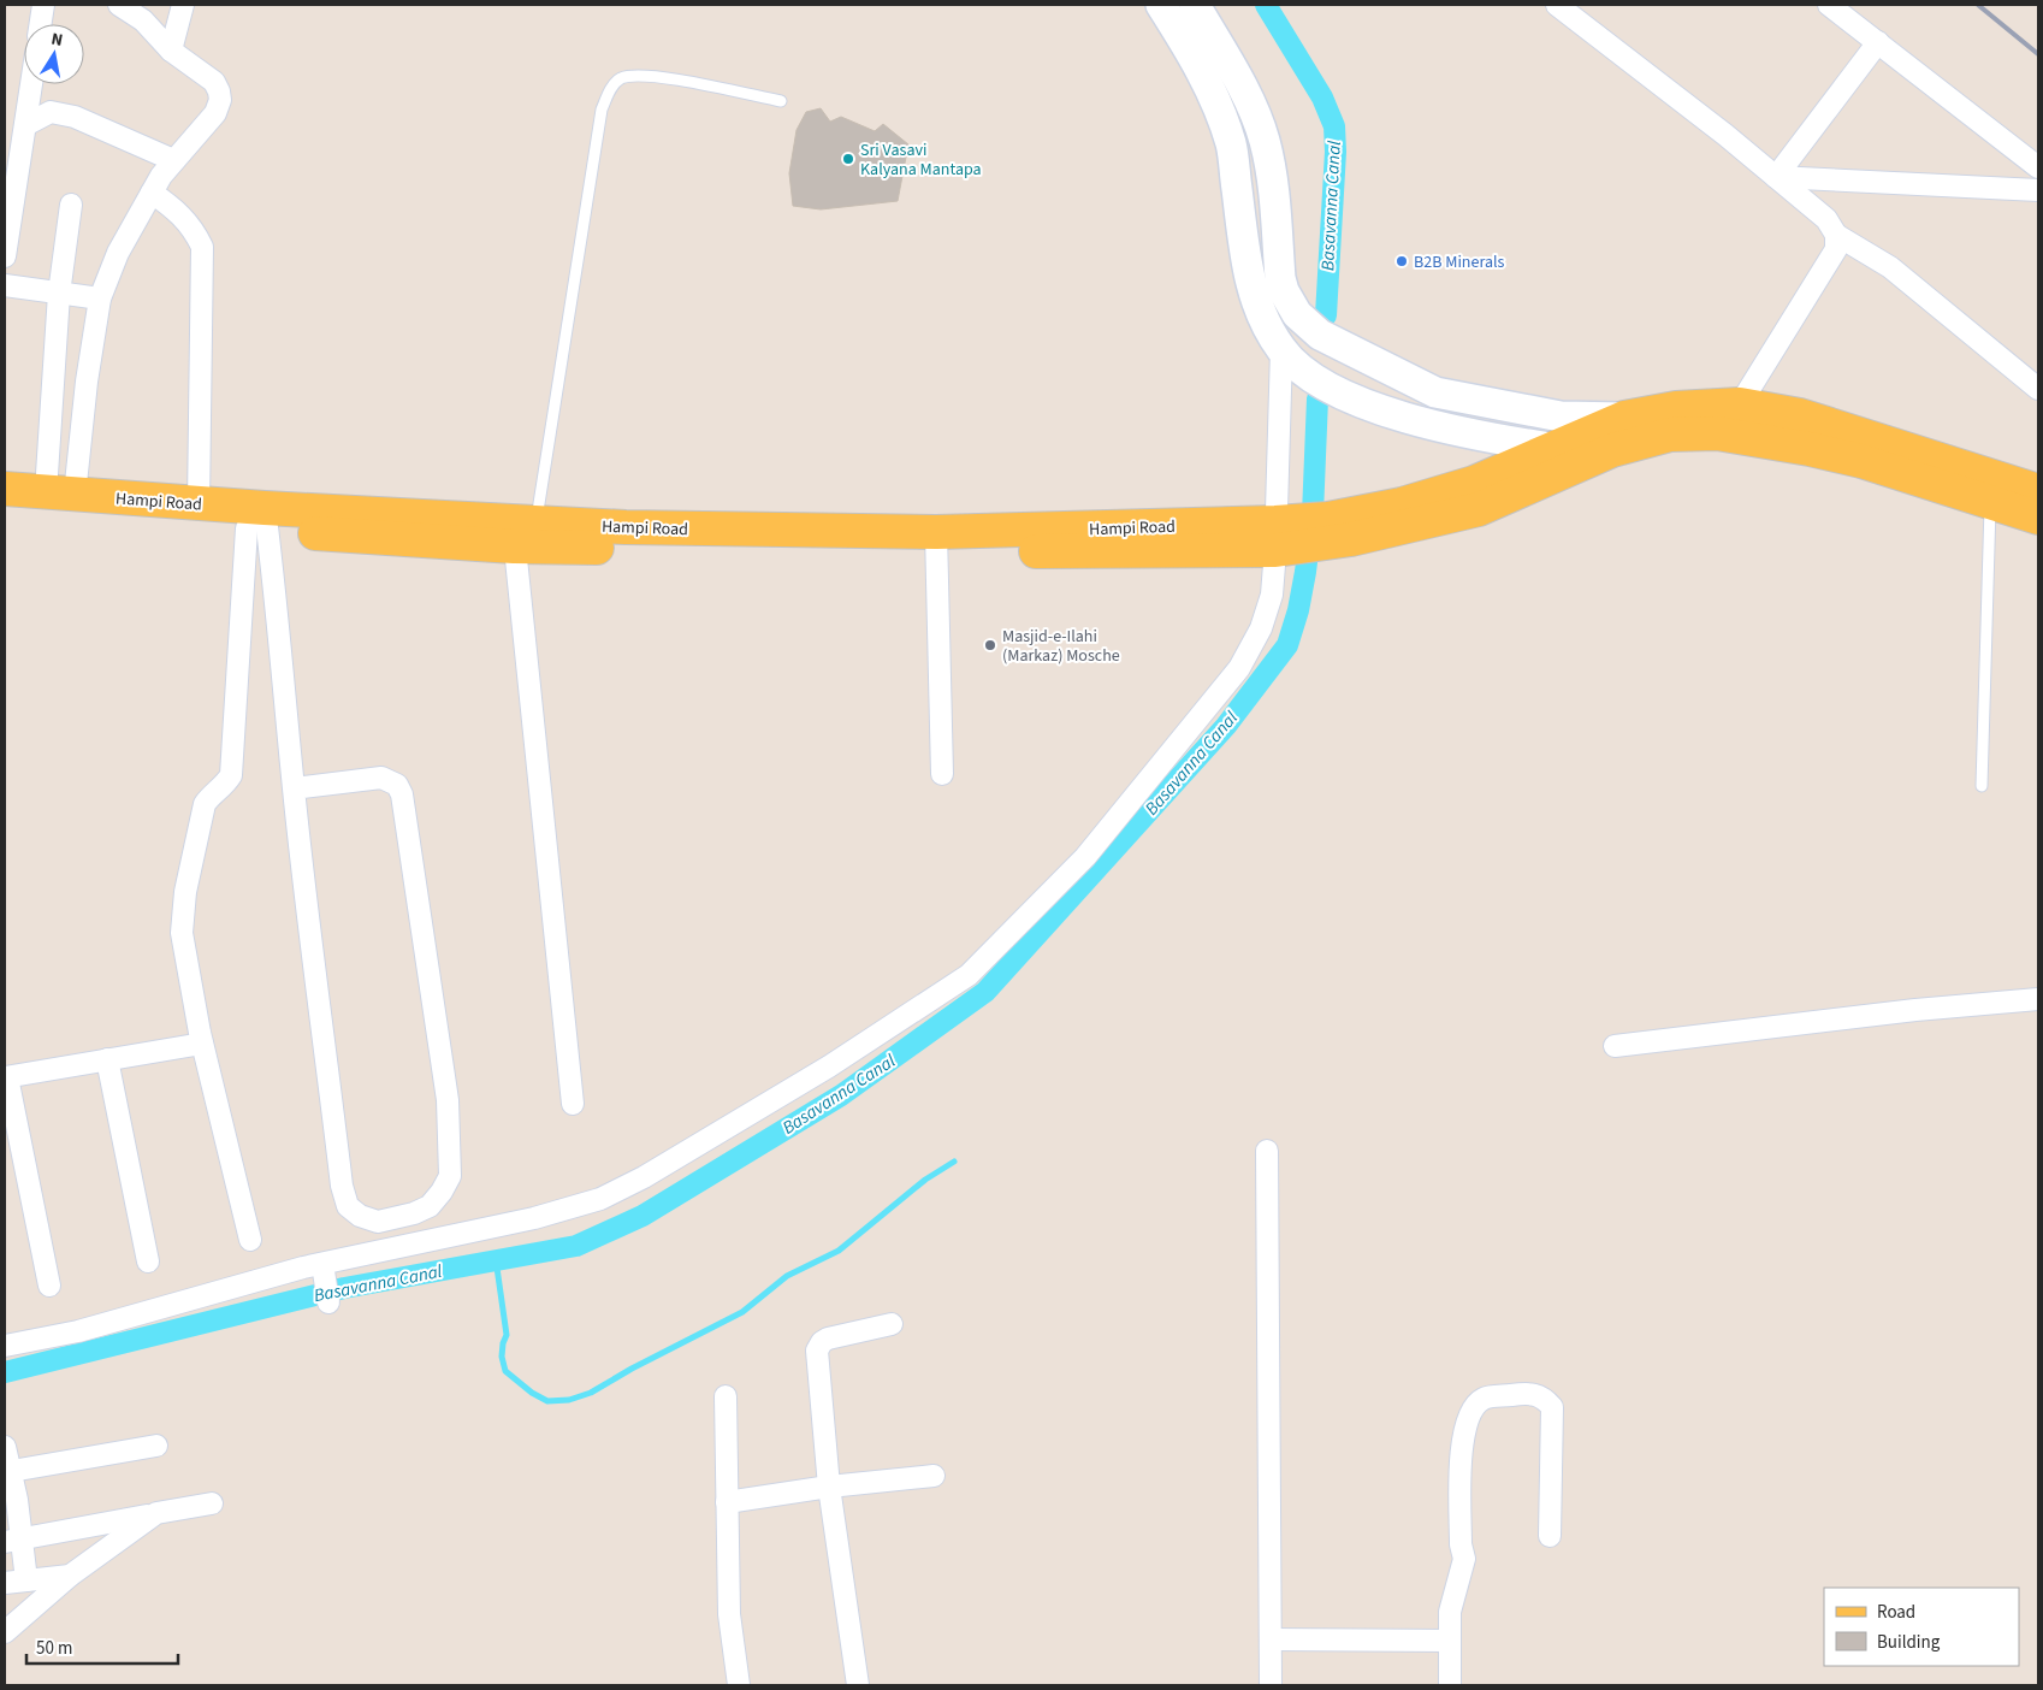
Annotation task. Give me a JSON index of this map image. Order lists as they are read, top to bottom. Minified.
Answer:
{"streets":{"main road":["Hampi Road"]},"water":["Basavanna Canal"],"places":["Sri Vasavi Kalyana Mantapa","B2B Minerals","Masjid-e-Ilahi (Markaz) Mosche"],"legend":["Road","Building"],"scale_bar":"50 m","north":"top"}
